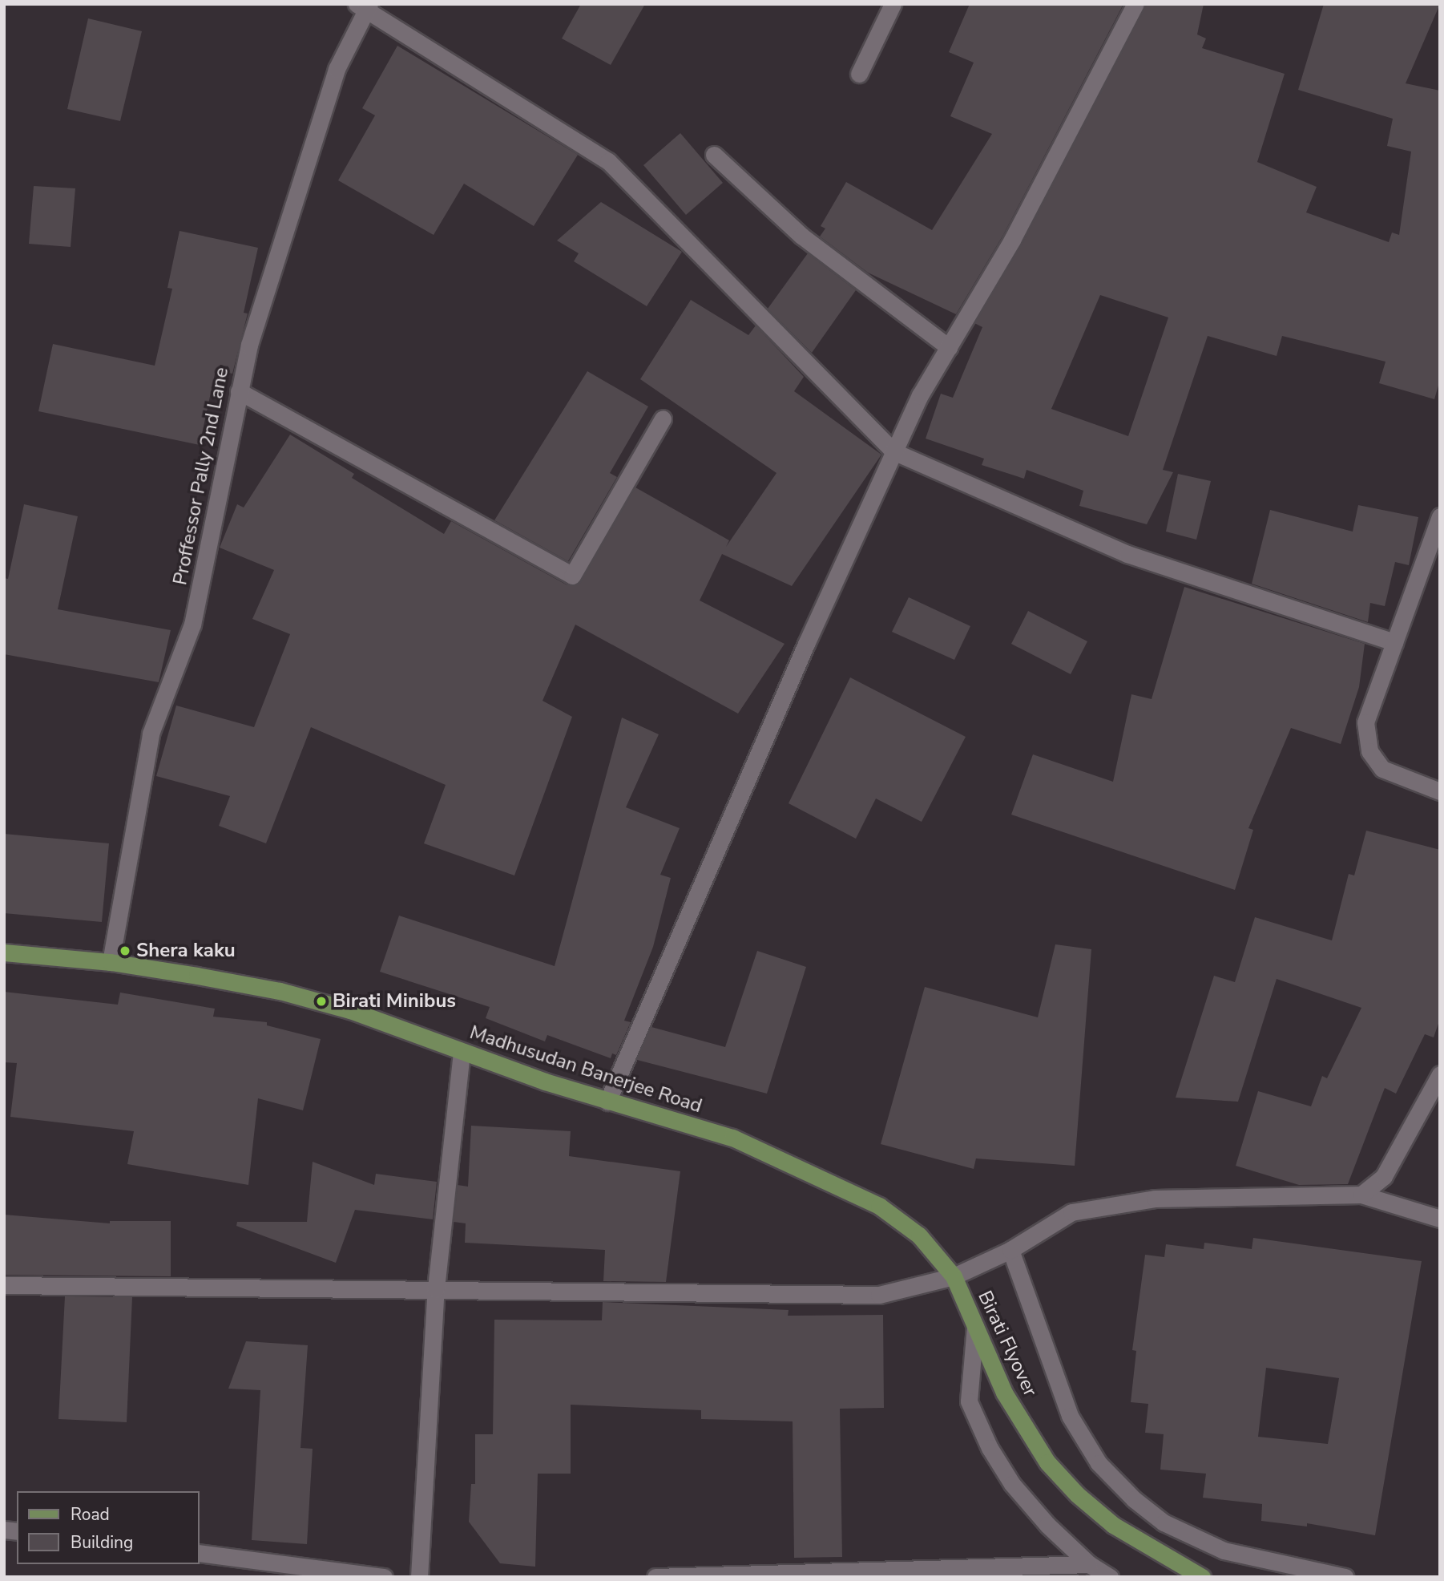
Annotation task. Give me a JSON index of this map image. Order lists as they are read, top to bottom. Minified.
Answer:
{"streets":{"main road":["Madhusudan Banerjee Road","Birati Flyover"],"street":["Proffessor Pally 2nd Lane"]},"crossings":[["Proffessor Pally 2nd Lane","Madhusudan Banerjee Road"],["Madhusudan Banerjee Road","Birati Flyover"]],"places":["Shera kaku","Birati Minibus"],"legend":["Road","Building"]}
